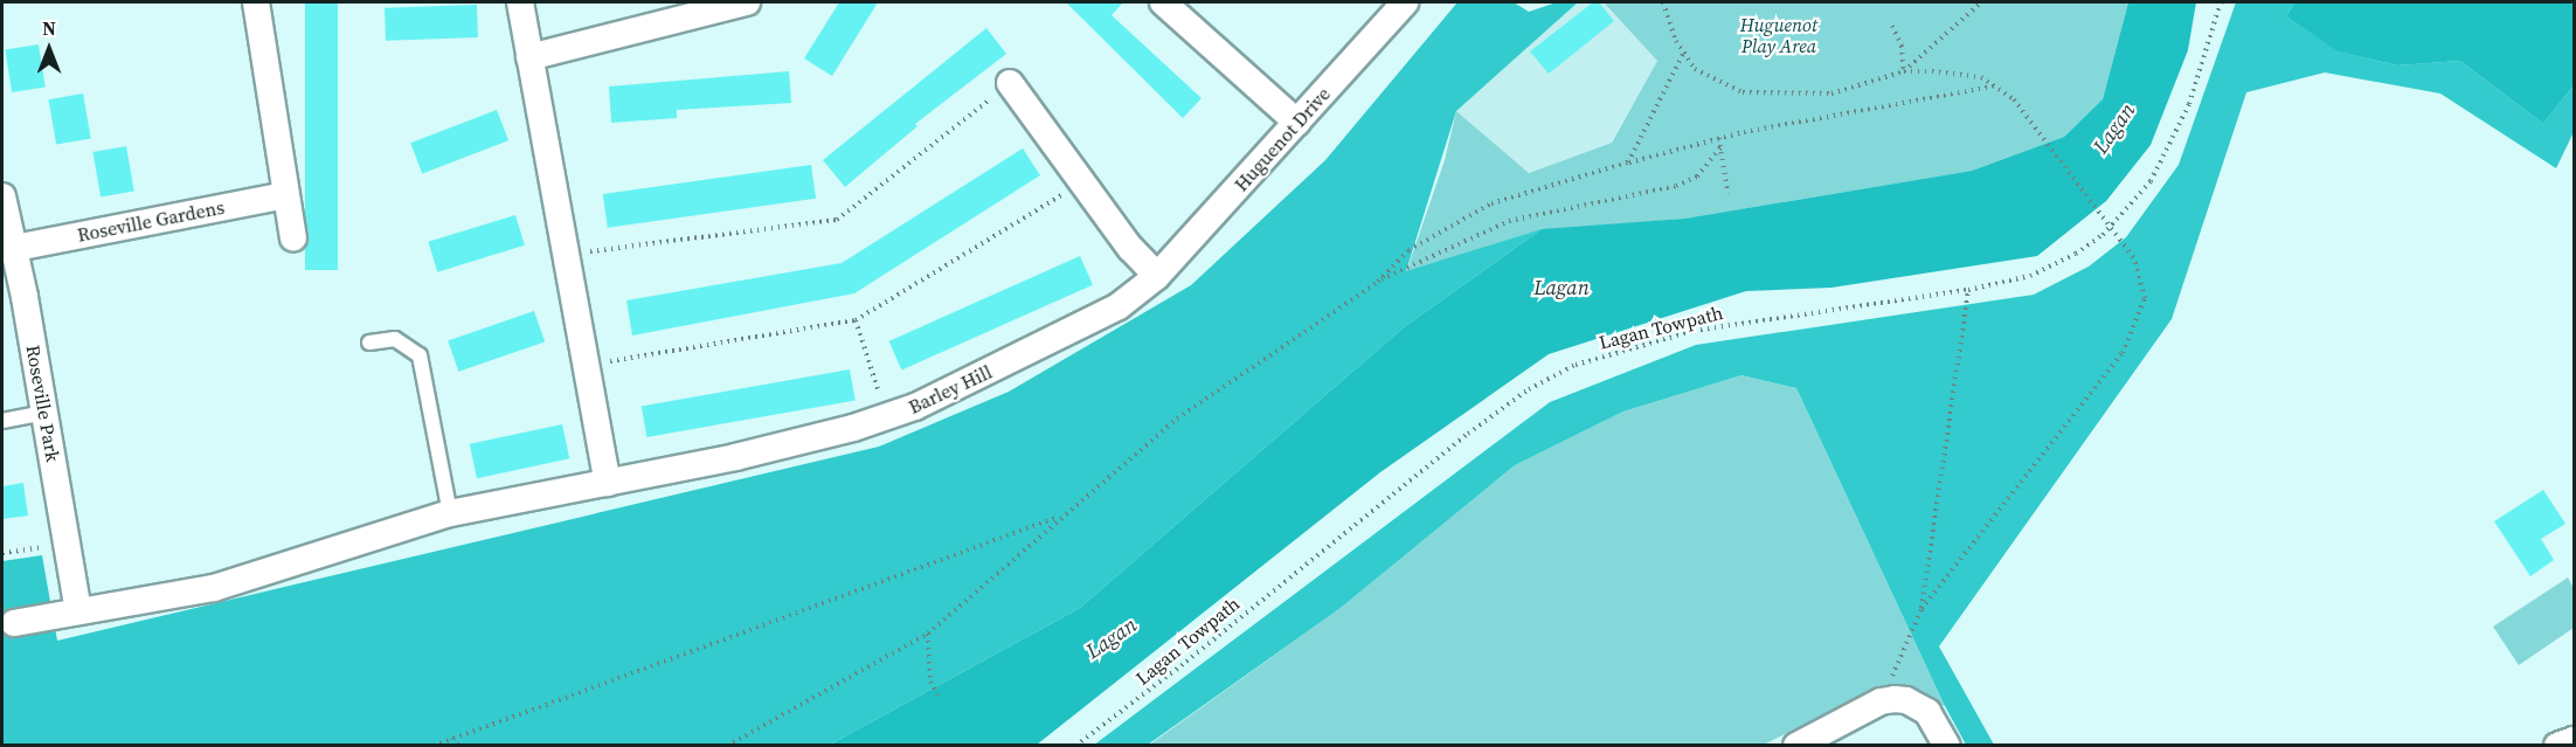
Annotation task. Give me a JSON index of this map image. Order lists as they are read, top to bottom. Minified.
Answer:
{"streets":{"street":["Huguenot Drive","Roseville Gardens","Barley Hill","Roseville Park"],"path":["Lagan Towpath"]},"crossings":[["Huguenot Drive","Barley Hill"],["Roseville Gardens","Roseville Park"]],"water":["Lagan"],"parks":["Huguenot Play Area"],"north":"top"}
